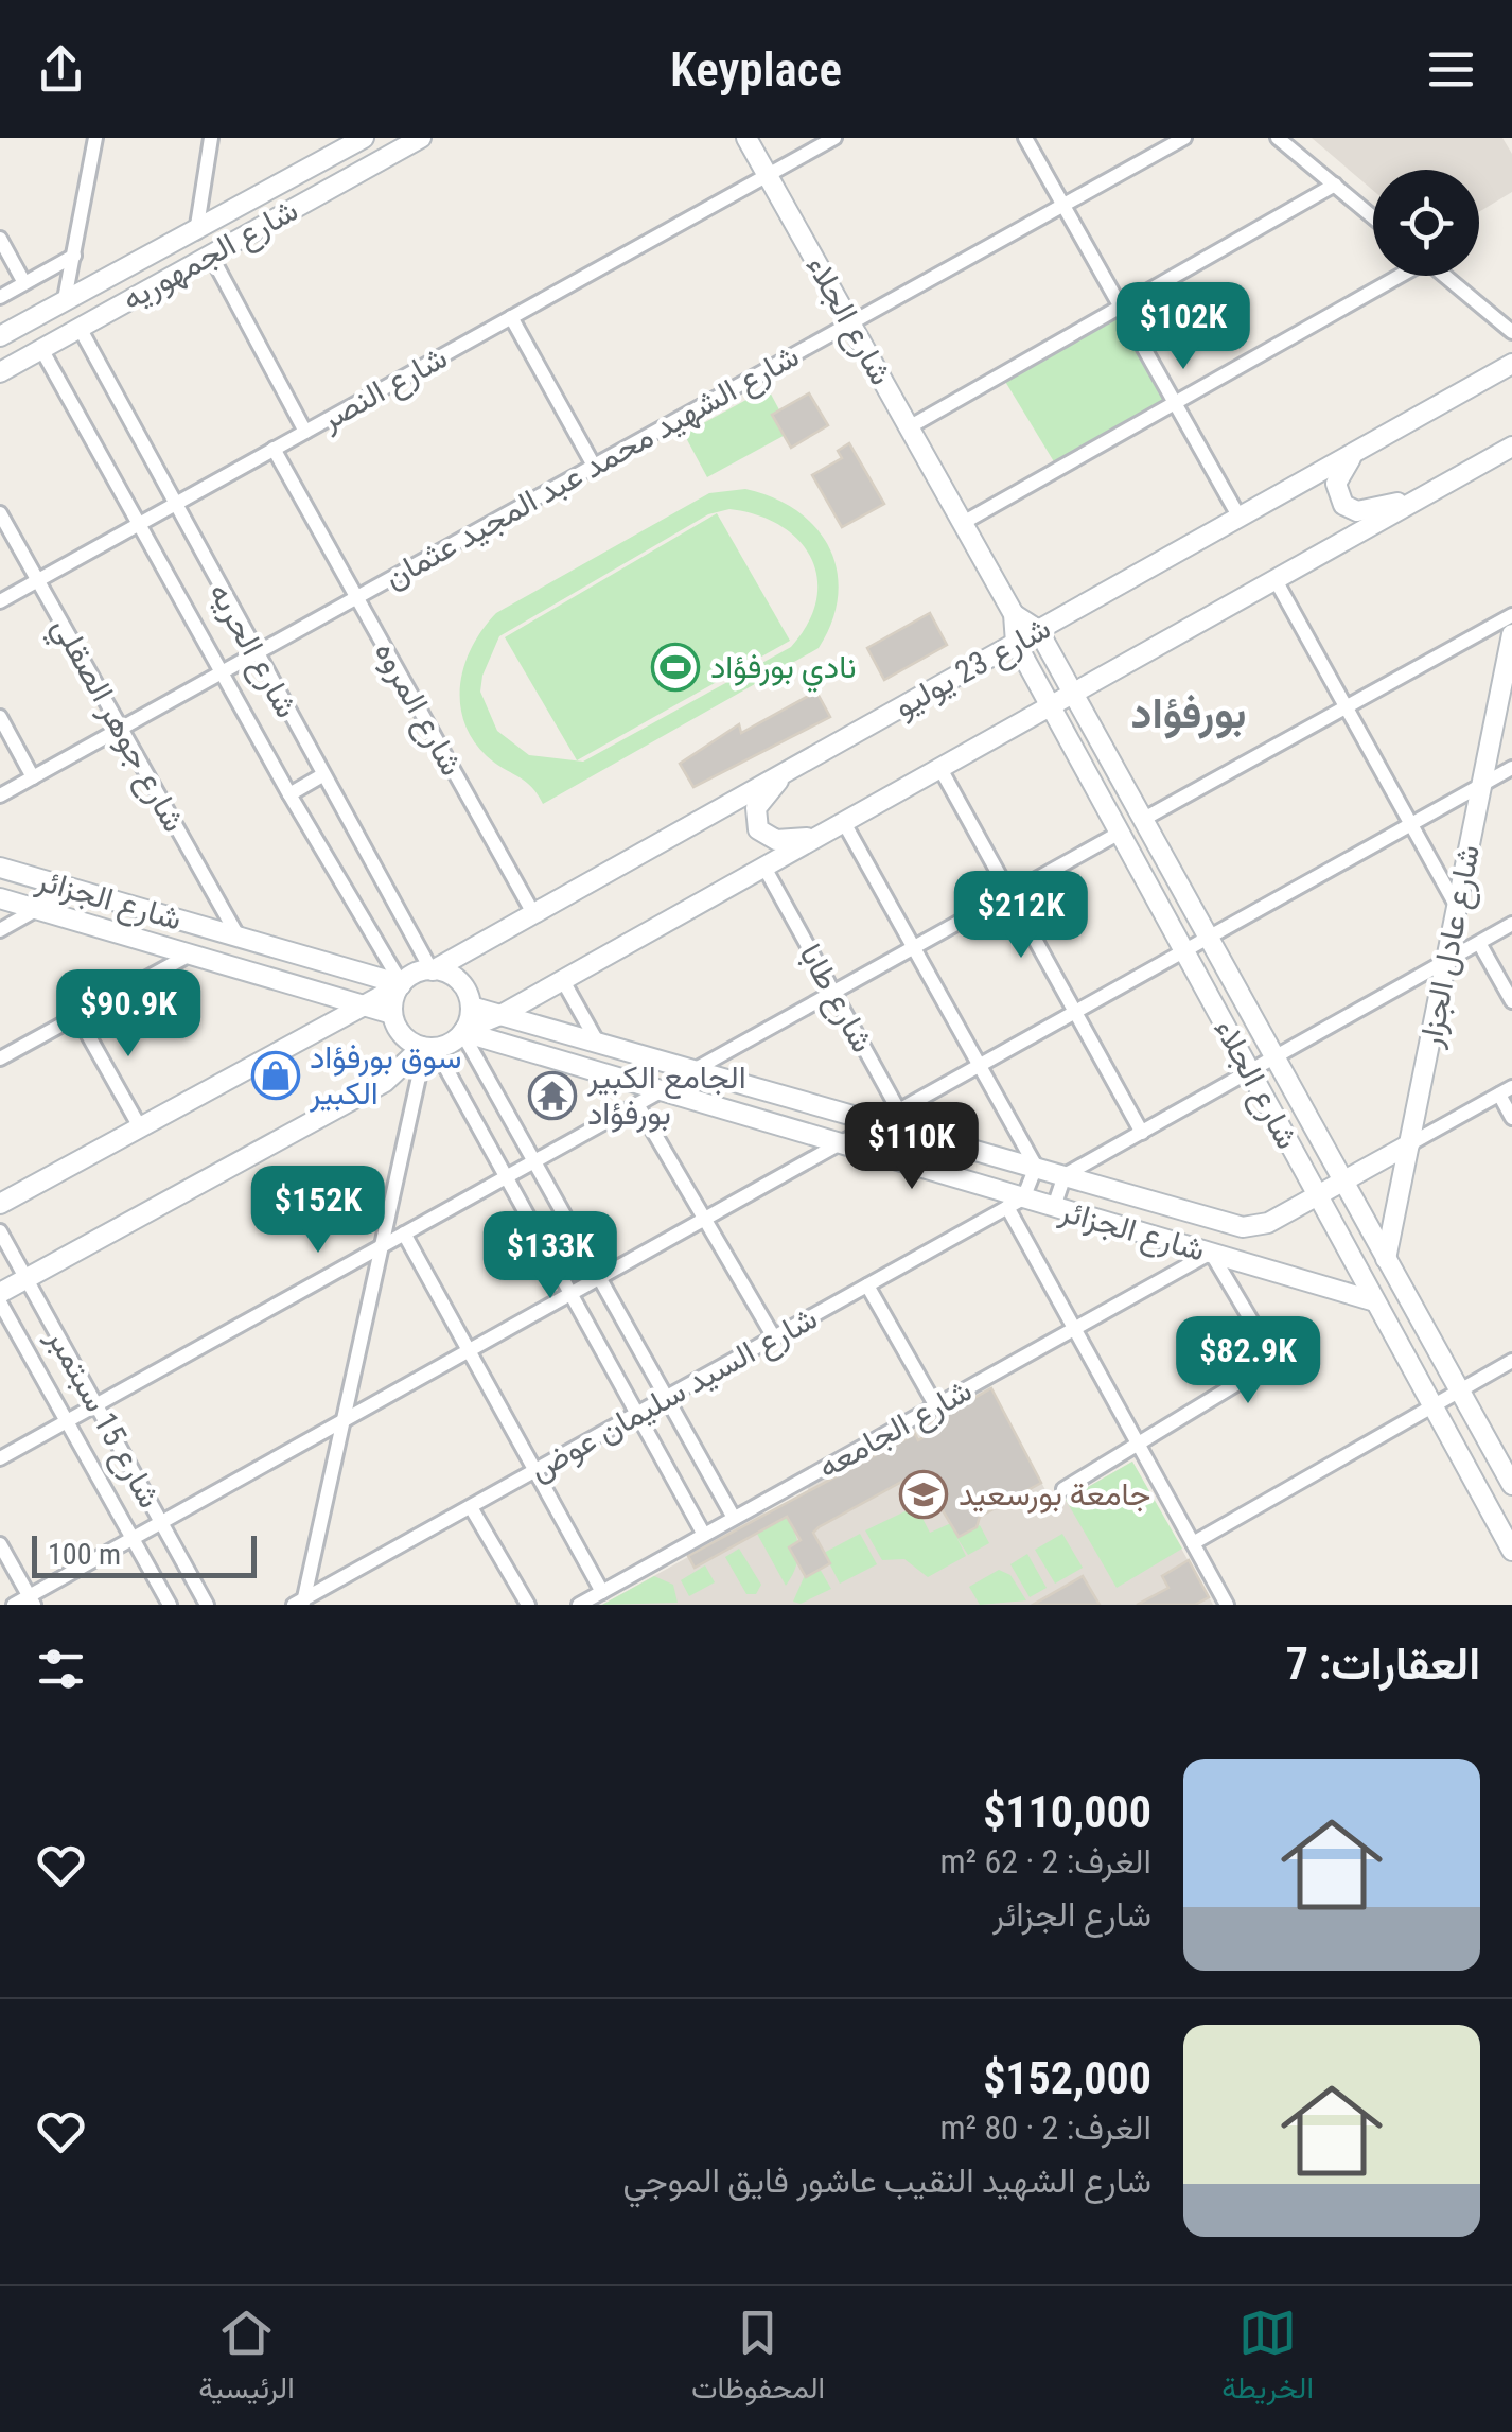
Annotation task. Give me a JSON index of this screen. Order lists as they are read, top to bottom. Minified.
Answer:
{"streets":{"main road":["شارع الجمهوريه","شارع الجلاء","شارع 23 يوليو","شارع الجزائر","شارع عادل الجزار"],"street":["شارع النصر","شارع الشهيد محمد عبد المجيد عثمان","شارع الحريه","شارع المروه","شارع جوهر الصقلي","شارع طابا","شارع السيد سليمان عوض","شارع 15 سبتمبر","شارع الجامعه"]},"crossings":[["شارع الجمهوريه","شارع الحريه"],["شارع الجلاء","شارع النصر"],["شارع الجلاء","شارع الشهيد محمد عبد المجيد عثمان"],["شارع الجلاء","شارع 23 يوليو"],["شارع الجلاء","شارع الجزائر"],["شارع الجلاء","شارع عادل الجزار"],["شارع النصر","شارع الحريه"],["شارع النصر","شارع المروه"],["شارع النصر","شارع جوهر الصقلي"],["شارع الشهيد محمد عبد المجيد عثمان","شارع الحريه"],["شارع الشهيد محمد عبد المجيد عثمان","شارع المروه"],["شارع الشهيد محمد عبد المجيد عثمان","شارع جوهر الصقلي"],["شارع الحريه","شارع 23 يوليو"],["شارع الحريه","شارع الجزائر"],["شارع 23 يوليو","شارع المروه"],["شارع 23 يوليو","شارع الجزائر"],["شارع جوهر الصقلي","شارع الجزائر"],["شارع الجزائر","شارع طابا"],["شارع الجزائر","شارع السيد سليمان عوض"],["شارع الجزائر","شارع الجامعه"]],"districts":["بورفؤاد"],"places":{"sports":["نادي بورفؤاد"],"shop":["سوق بورفؤاد الكبير"],"temple":["الجامع الكبير بورفؤاد"],"school or university":["جامعة بورسعيد"]},"scale_bar":"100 m","page":{"header":"Keyplace","price":["$102K","$212K","$90.9K","$110K","$152K","$133K","$82.9K"],"scale":"100 m","heading":"العقارات: 7","list":[{"name":"$110,000","note":"الغرف: 2 · 62 m² · شارع الجزائر"},{"name":"$152,000","note":"الغرف: 2 · 80 m² · شارع الشهيد النقيب عاشور فايق الموجي"}],"tabs":["الخريطة","المحفوظات","الرئيسية"]}}
